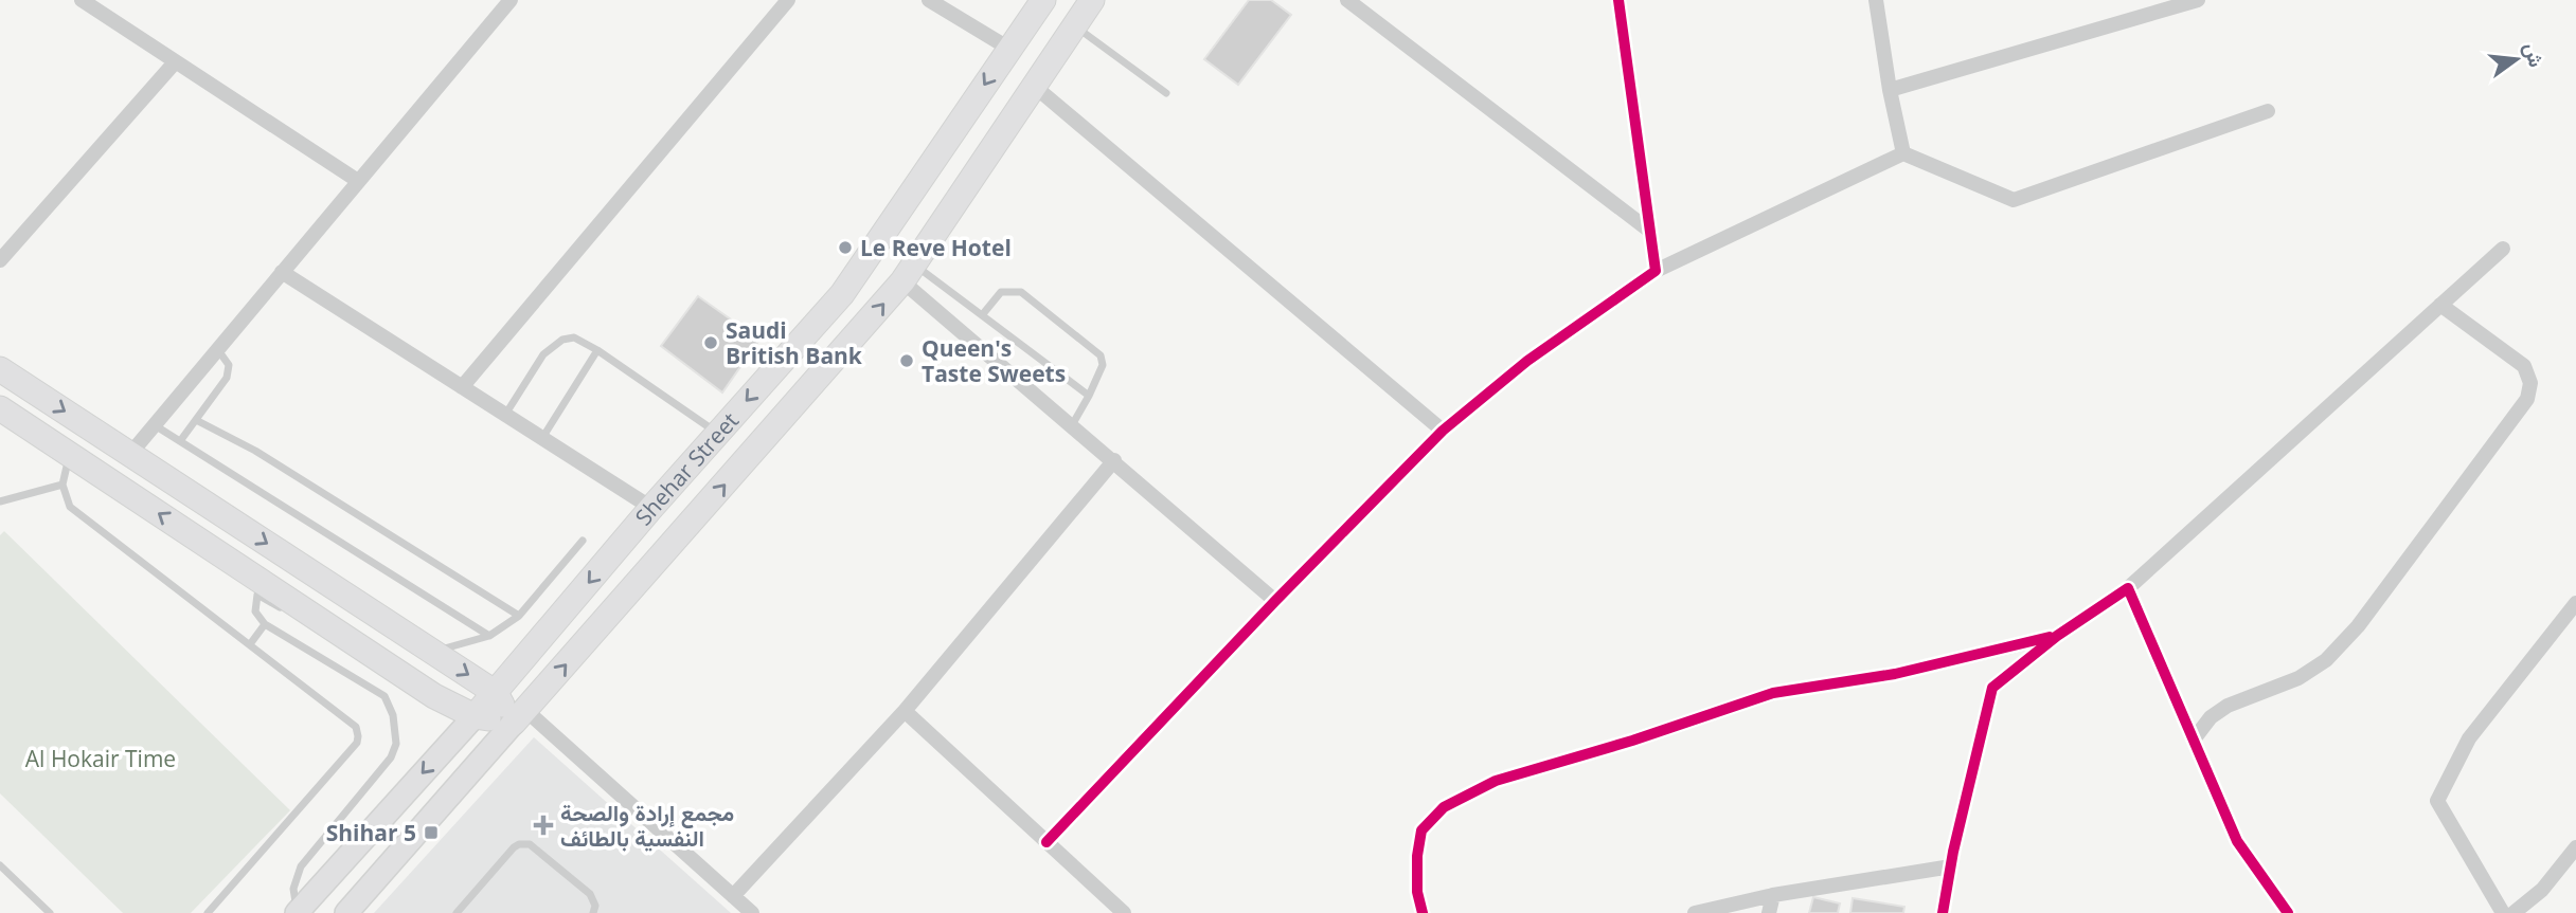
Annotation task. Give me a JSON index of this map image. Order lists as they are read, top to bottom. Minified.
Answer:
{"streets":{"main road":["Shehar Street"]},"parks":["Al Hokair Time"],"places":{"other":["Le Reve Hotel","Saudi British Bank","Queen's Taste Sweets"],"health":["مجمع إرادة والصحة النفسية بالطائف"],"transit":["Shihar 5"]},"north":"right"}
